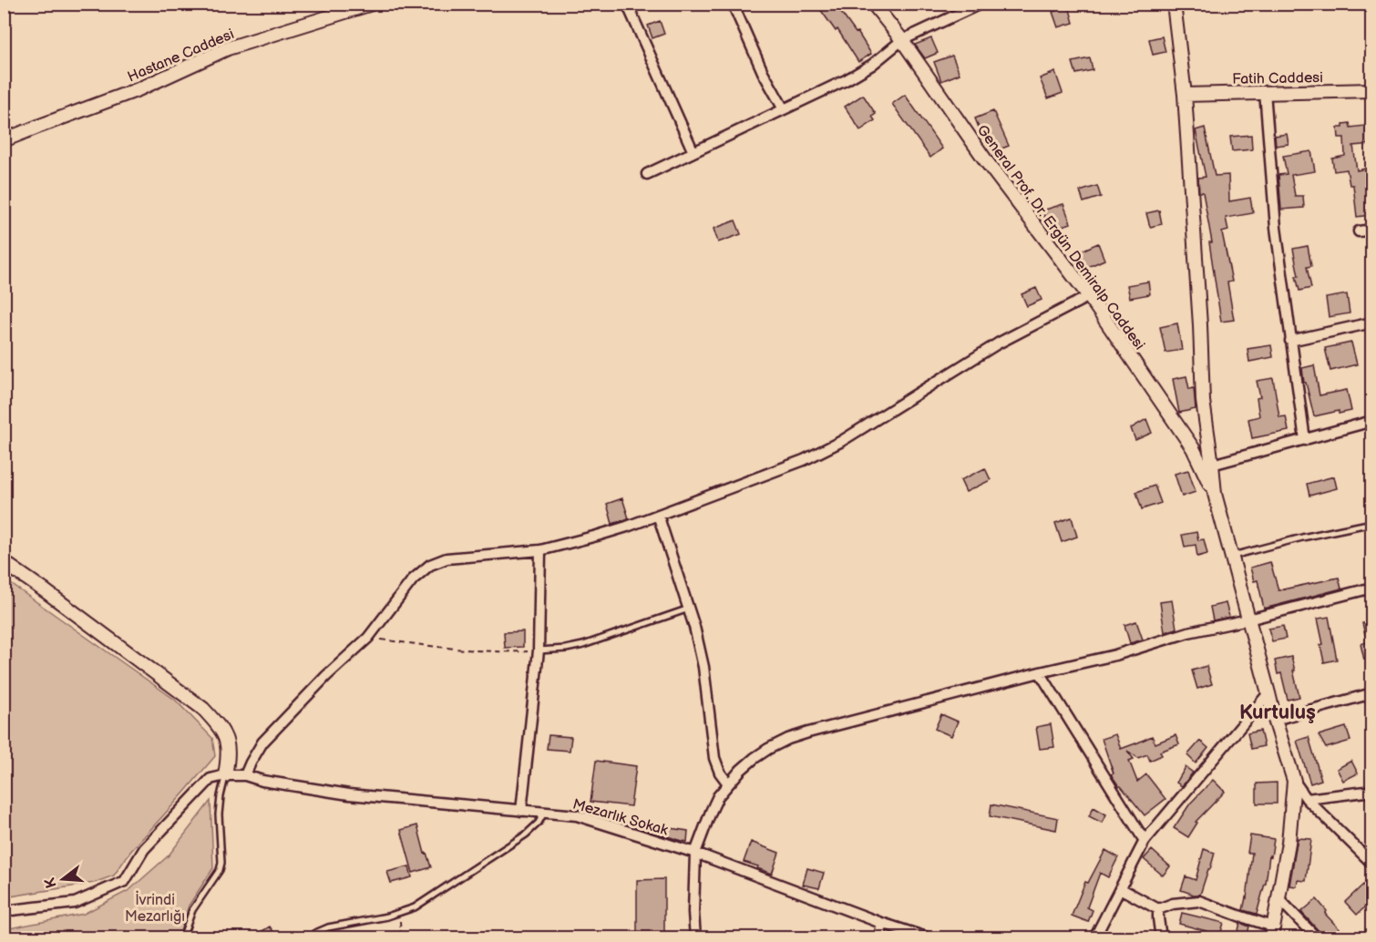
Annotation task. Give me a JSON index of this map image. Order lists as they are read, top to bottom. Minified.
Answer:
{"streets":{"street":["Hastane Caddesi","Fatih Caddesi","General Prof. Dr. Ergün Demiralp Caddesi","Mezarlık Sokak"]},"districts":["Kurtuluş"],"parks":["İvrindi Mezarlığı"],"north":"left"}
